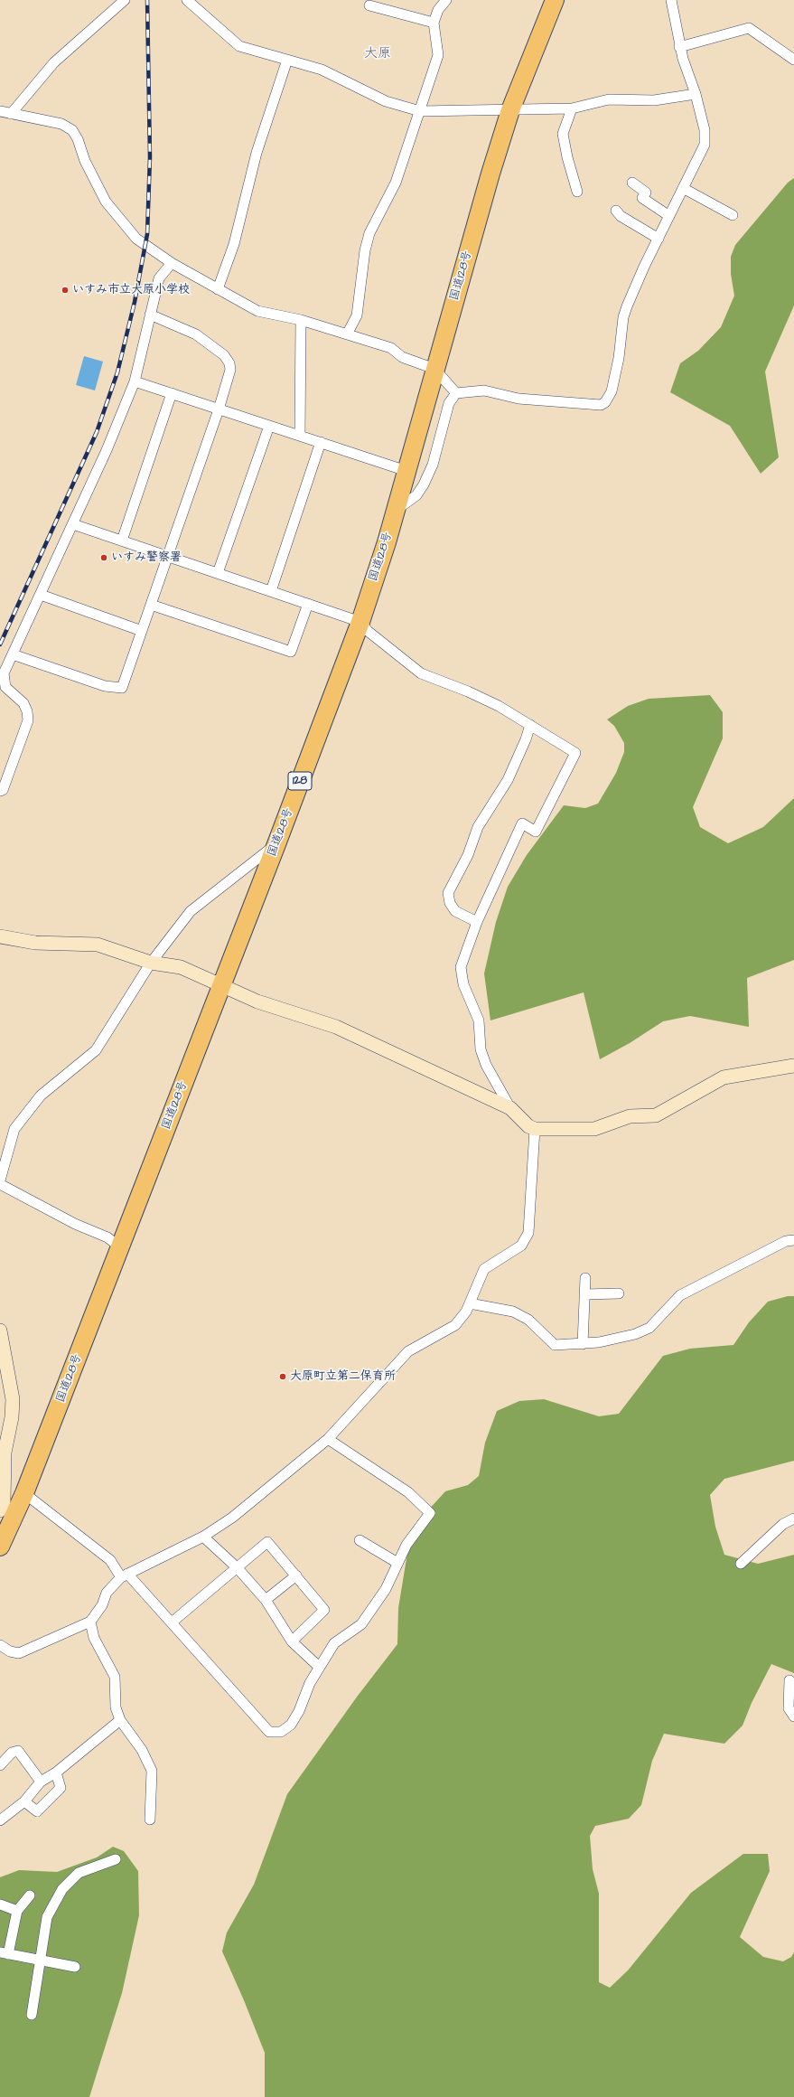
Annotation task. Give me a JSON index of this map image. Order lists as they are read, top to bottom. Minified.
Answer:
{"streets":{"highway":["国道128号","128"]},"districts":["大原"],"places":["いすみ市立大原小学校","いすみ警察署","大原町立第二保育所"]}
